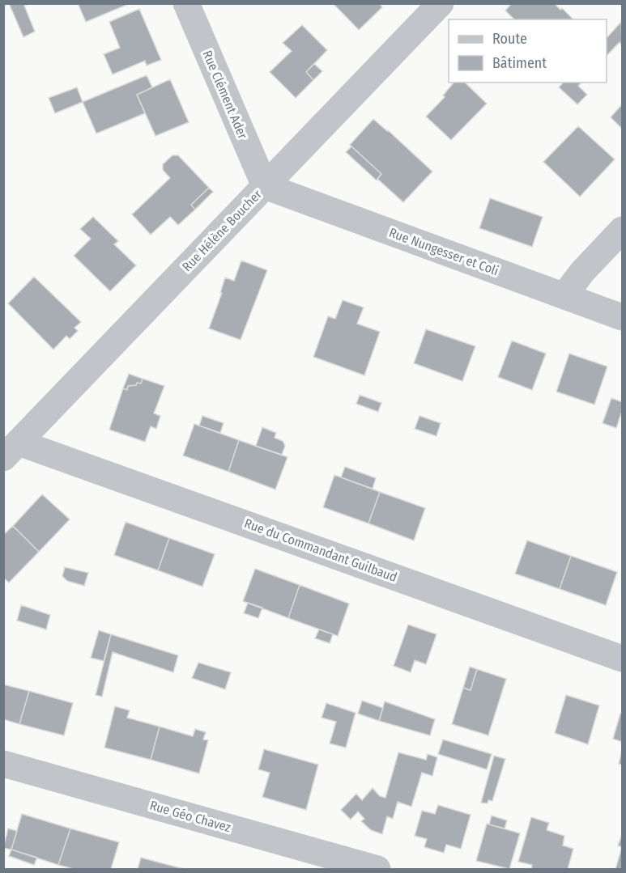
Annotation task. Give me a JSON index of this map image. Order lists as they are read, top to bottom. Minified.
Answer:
{"streets":{"street":["Rue Clément Ader","Rue Hélène Boucher","Rue Nungesser et Coli","Rue du Commandant Guilbaud","Rue Géo Chavez"]},"crossings":[["Rue Clément Ader","Rue Hélène Boucher"],["Rue Clément Ader","Rue Nungesser et Coli"],["Rue Hélène Boucher","Rue Nungesser et Coli"],["Rue Hélène Boucher","Rue du Commandant Guilbaud"]],"legend":["Route","Bâtiment"]}
